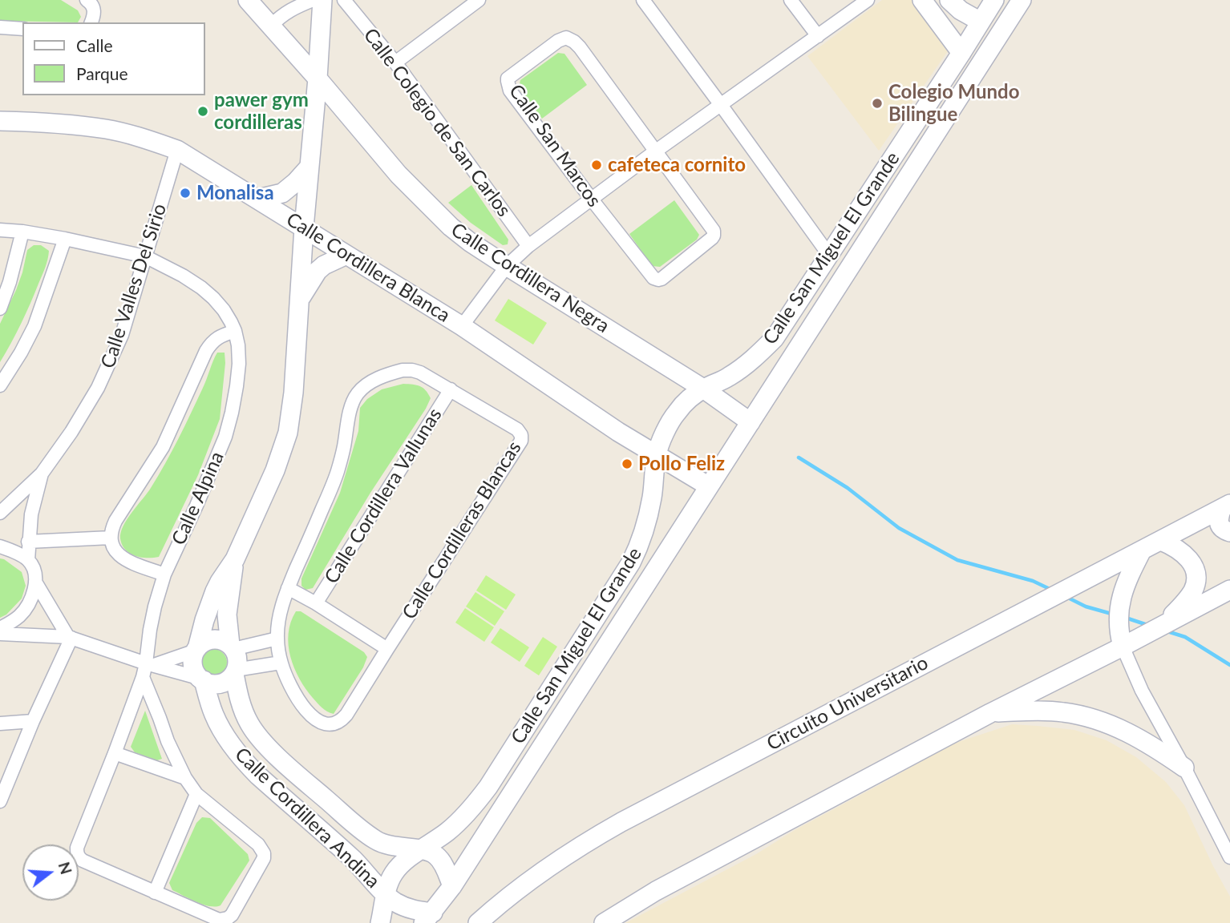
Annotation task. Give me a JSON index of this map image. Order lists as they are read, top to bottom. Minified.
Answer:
{"streets":{"street":["Calle Colegio de San Carlos","Calle San Marcos","Calle San Miguel El Grande","Calle Cordillera Blanca","Calle Cordillera Negra","Calle Valles Del Sirio","Calle Cordillera Vallunas","Calle Alpina","Calle Cordilleras Blancas","Circuito Universitario","Calle Cordillera Andina"]},"crossings":[["Calle San Miguel El Grande","Calle Cordillera Blanca"],["Calle San Miguel El Grande","Calle Cordillera Negra"],["Calle San Miguel El Grande","Calle Cordillera Andina"],["Calle Cordillera Blanca","Calle Valles Del Sirio"],["Calle Valles Del Sirio","Calle Alpina"],["Calle Cordillera Vallunas","Calle Cordilleras Blancas"]],"places":["Colegio Mundo Bilingue","pawer gym cordilleras","cafeteca cornito","Monalisa","Pollo Feliz"],"legend":["Calle","Parque"],"north":"right"}
